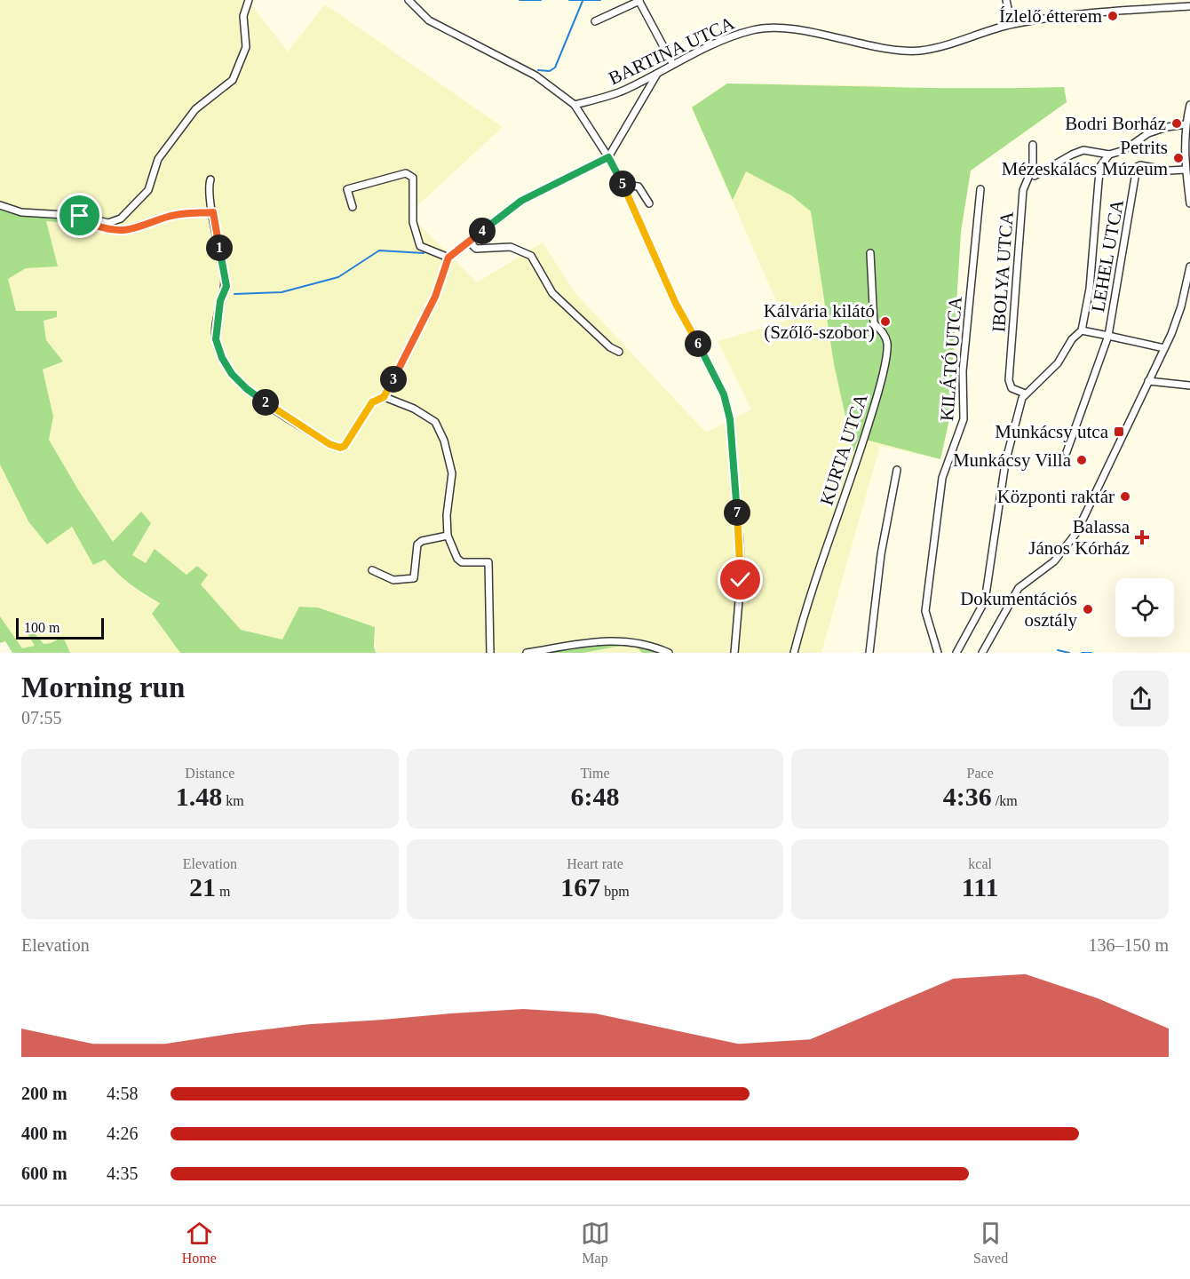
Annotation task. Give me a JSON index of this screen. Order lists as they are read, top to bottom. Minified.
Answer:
{"streets":{"street":["BARTINA UTCA","LEHEL UTCA","IBOLYA UTCA","KILÁTÓ UTCA","KURTA UTCA"]},"places":{"other":["Ízlelő étterem","Bodri Borház","Petrits Mézeskalács Múzeum","Kálvária kilátó (Szőlő-szobor)","Munkácsy Villa","Központi raktár","Dokumentációs osztály"],"transit":["Munkácsy utca"],"health":["Balassa János Kórház"]},"scale_bar":"100 m","page":{"pins":["5","4","1","6","3","2","7"],"scale":"100 m","heading":["Morning run","07:55"],"stats":[["Distance","1.48 km"],["Time","6:48"],["Pace","4:36 /km"],["Elevation","21 m"],["Heart rate","167 bpm"],["kcal","111"]],"chart":["Elevation","136–150 m"],"list":[{"name":"200 m","note":"4:58"},{"name":"400 m","note":"4:26"},{"name":"600 m","note":"4:35"}],"tabs":["Home","Map","Saved"]}}
